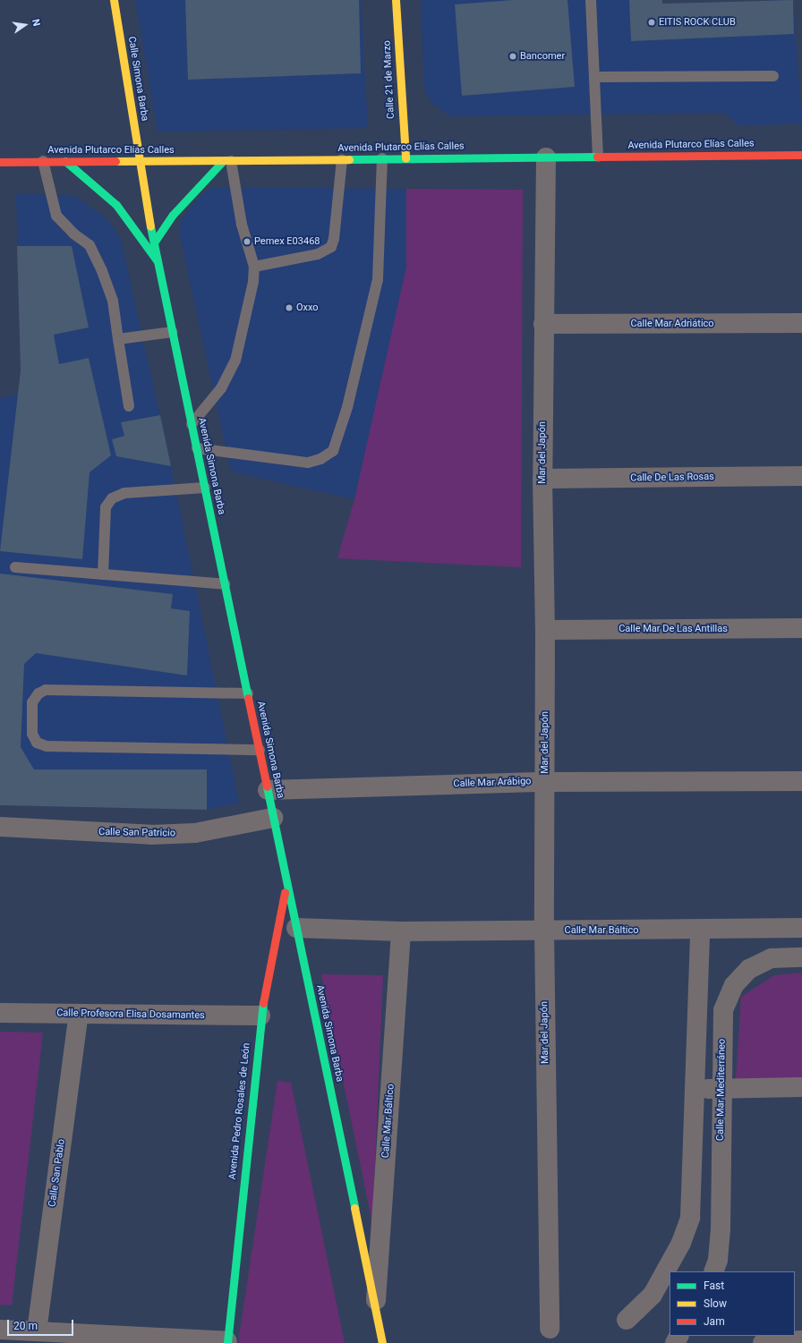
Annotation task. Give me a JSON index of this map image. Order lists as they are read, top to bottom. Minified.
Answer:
{"streets":{"main road":["Calle Simona Barba","Calle 21 de Marzo","Avenida Plutarco Elías Calles","Avenida Simona Barba","Avenida Pedro Rosales de León"],"street":["Calle Mar Adriático","Mar del Japón","Calle De Las Rosas","Calle Mar De Las Antillas","Calle Mar Arábigo","Calle San Patricio","Calle Mar Báltico","Calle Profesora Elisa Dosamantes","Calle Mar Mediterráneo","Calle San Pablo"]},"crossings":[["Calle Simona Barba","Avenida Plutarco Elías Calles"],["Calle Simona Barba","Avenida Simona Barba"],["Calle 21 de Marzo","Avenida Plutarco Elías Calles"],["Avenida Plutarco Elías Calles","Mar del Japón"],["Avenida Plutarco Elías Calles","Avenida Simona Barba"],["Calle Mar Adriático","Mar del Japón"],["Mar del Japón","Calle De Las Rosas"],["Mar del Japón","Calle Mar De Las Antillas"],["Mar del Japón","Calle Mar Arábigo"],["Mar del Japón","Calle Mar Báltico"],["Avenida Simona Barba","Calle Mar Arábigo"],["Avenida Simona Barba","Calle San Patricio"],["Avenida Simona Barba","Calle Mar Báltico"],["Avenida Simona Barba","Avenida Pedro Rosales de León"],["Calle Profesora Elisa Dosamantes","Avenida Pedro Rosales de León"],["Calle Profesora Elisa Dosamantes","Calle San Pablo"]],"places":["EITIS ROCK CLUB","Bancomer","Pemex E03468","Oxxo"],"legend":["Fast","Slow","Jam"],"scale_bar":"20 m","north":"right"}
